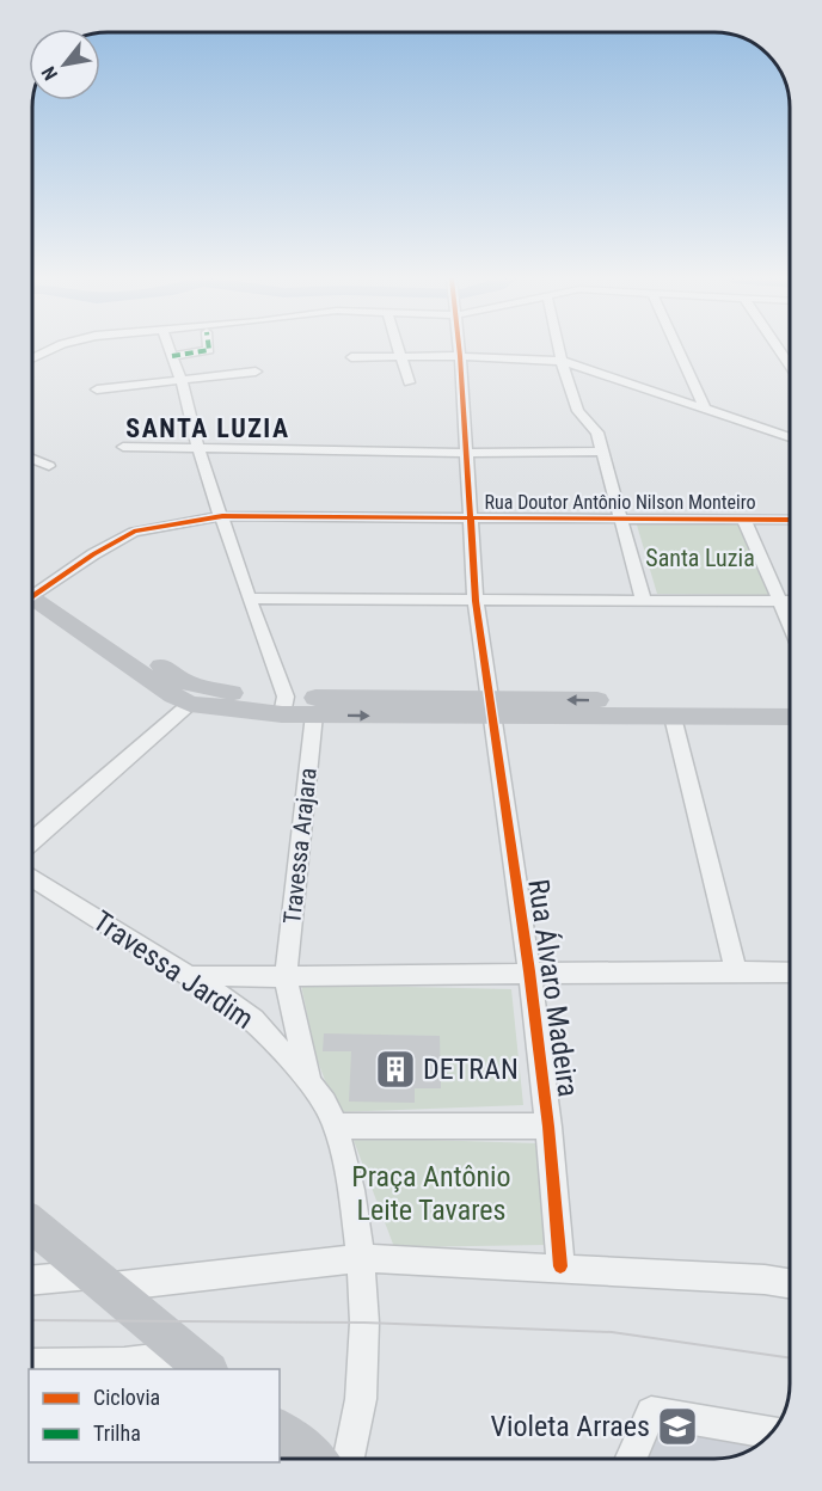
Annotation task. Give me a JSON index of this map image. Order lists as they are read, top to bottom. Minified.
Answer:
{"streets":{"street":["Rua Doutor Antônio Nilson Monteiro","Travessa Arajara","Travessa Jardim","Rua Álvaro Madeira"]},"crossings":[["Rua Doutor Antônio Nilson Monteiro","Rua Álvaro Madeira"],["Travessa Arajara","Travessa Jardim"]],"districts":["SANTA LUZIA"],"parks":["Santa Luzia","Praça Antônio Leite Tavares"],"places":{"building":["DETRAN"],"school or university":["Violeta Arraes"]},"legend":["Ciclovia","Trilha"],"north":"bottom left"}
